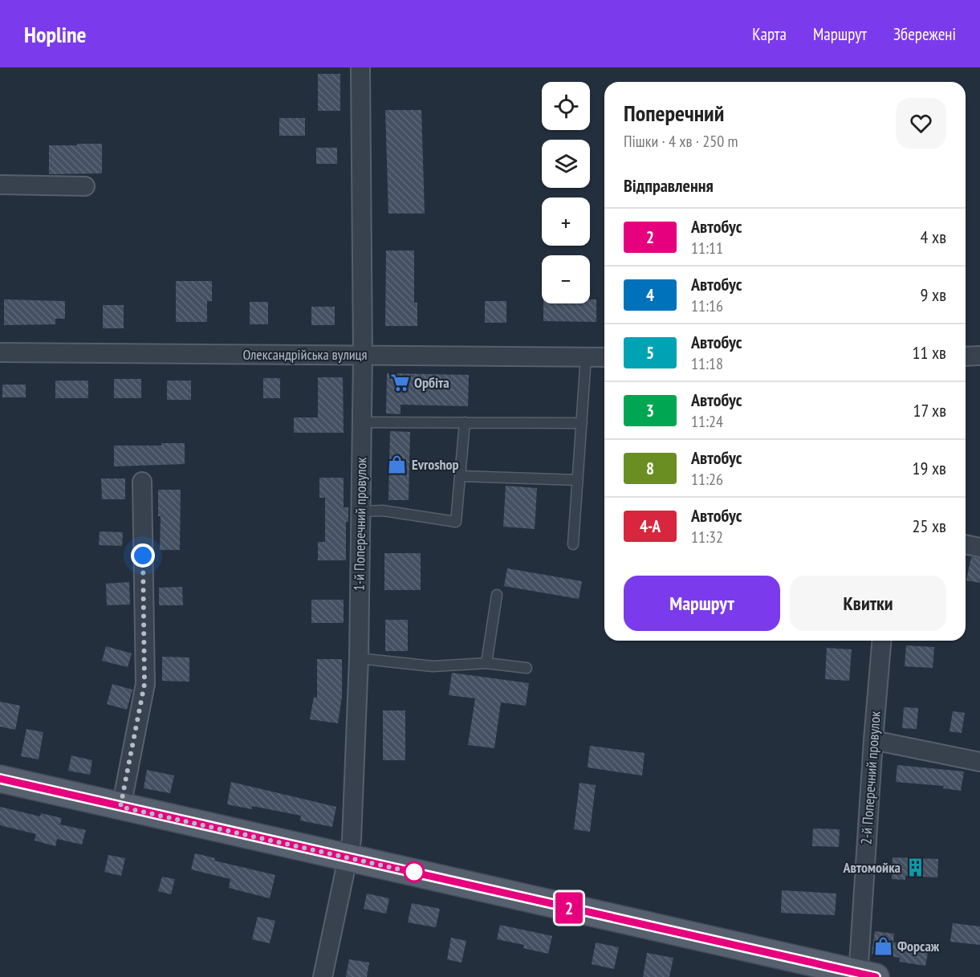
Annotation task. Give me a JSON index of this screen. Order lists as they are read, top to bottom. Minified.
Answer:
{"streets":{"street":["Олександрійська вулиця","1-й Поперечний провулок","2-й Поперечний провулок"]},"crossings":[["Олександрійська вулиця","1-й Поперечний провулок"]],"places":{"supermarket":["Орбіта"],"shop":["Evroshop","Форсаж"],"building":["Автомойка"]},"lines":["bus line 2"],"page":{"header":"Hopline","nav":["Карта","Маршрут","Збережені"],"on_map":"2","map_buttons":["+","−"],"heading":[["Поперечний","Пішки · 4 хв · 250 m"],"Відправлення"],"list":[{"mark":"2","name":"Автобус","note":"11:11","value":"4 хв"},{"mark":"4","name":"Автобус","note":"11:16","value":"9 хв"},{"mark":"5","name":"Автобус","note":"11:18","value":"11 хв"},{"mark":"3","name":"Автобус","note":"11:24","value":"17 хв"},{"mark":"8","name":"Автобус","note":"11:26","value":"19 хв"},{"mark":"4-А","name":"Автобус","note":"11:32","value":"25 хв"}],"buttons":["Маршрут","Квитки"]}}
